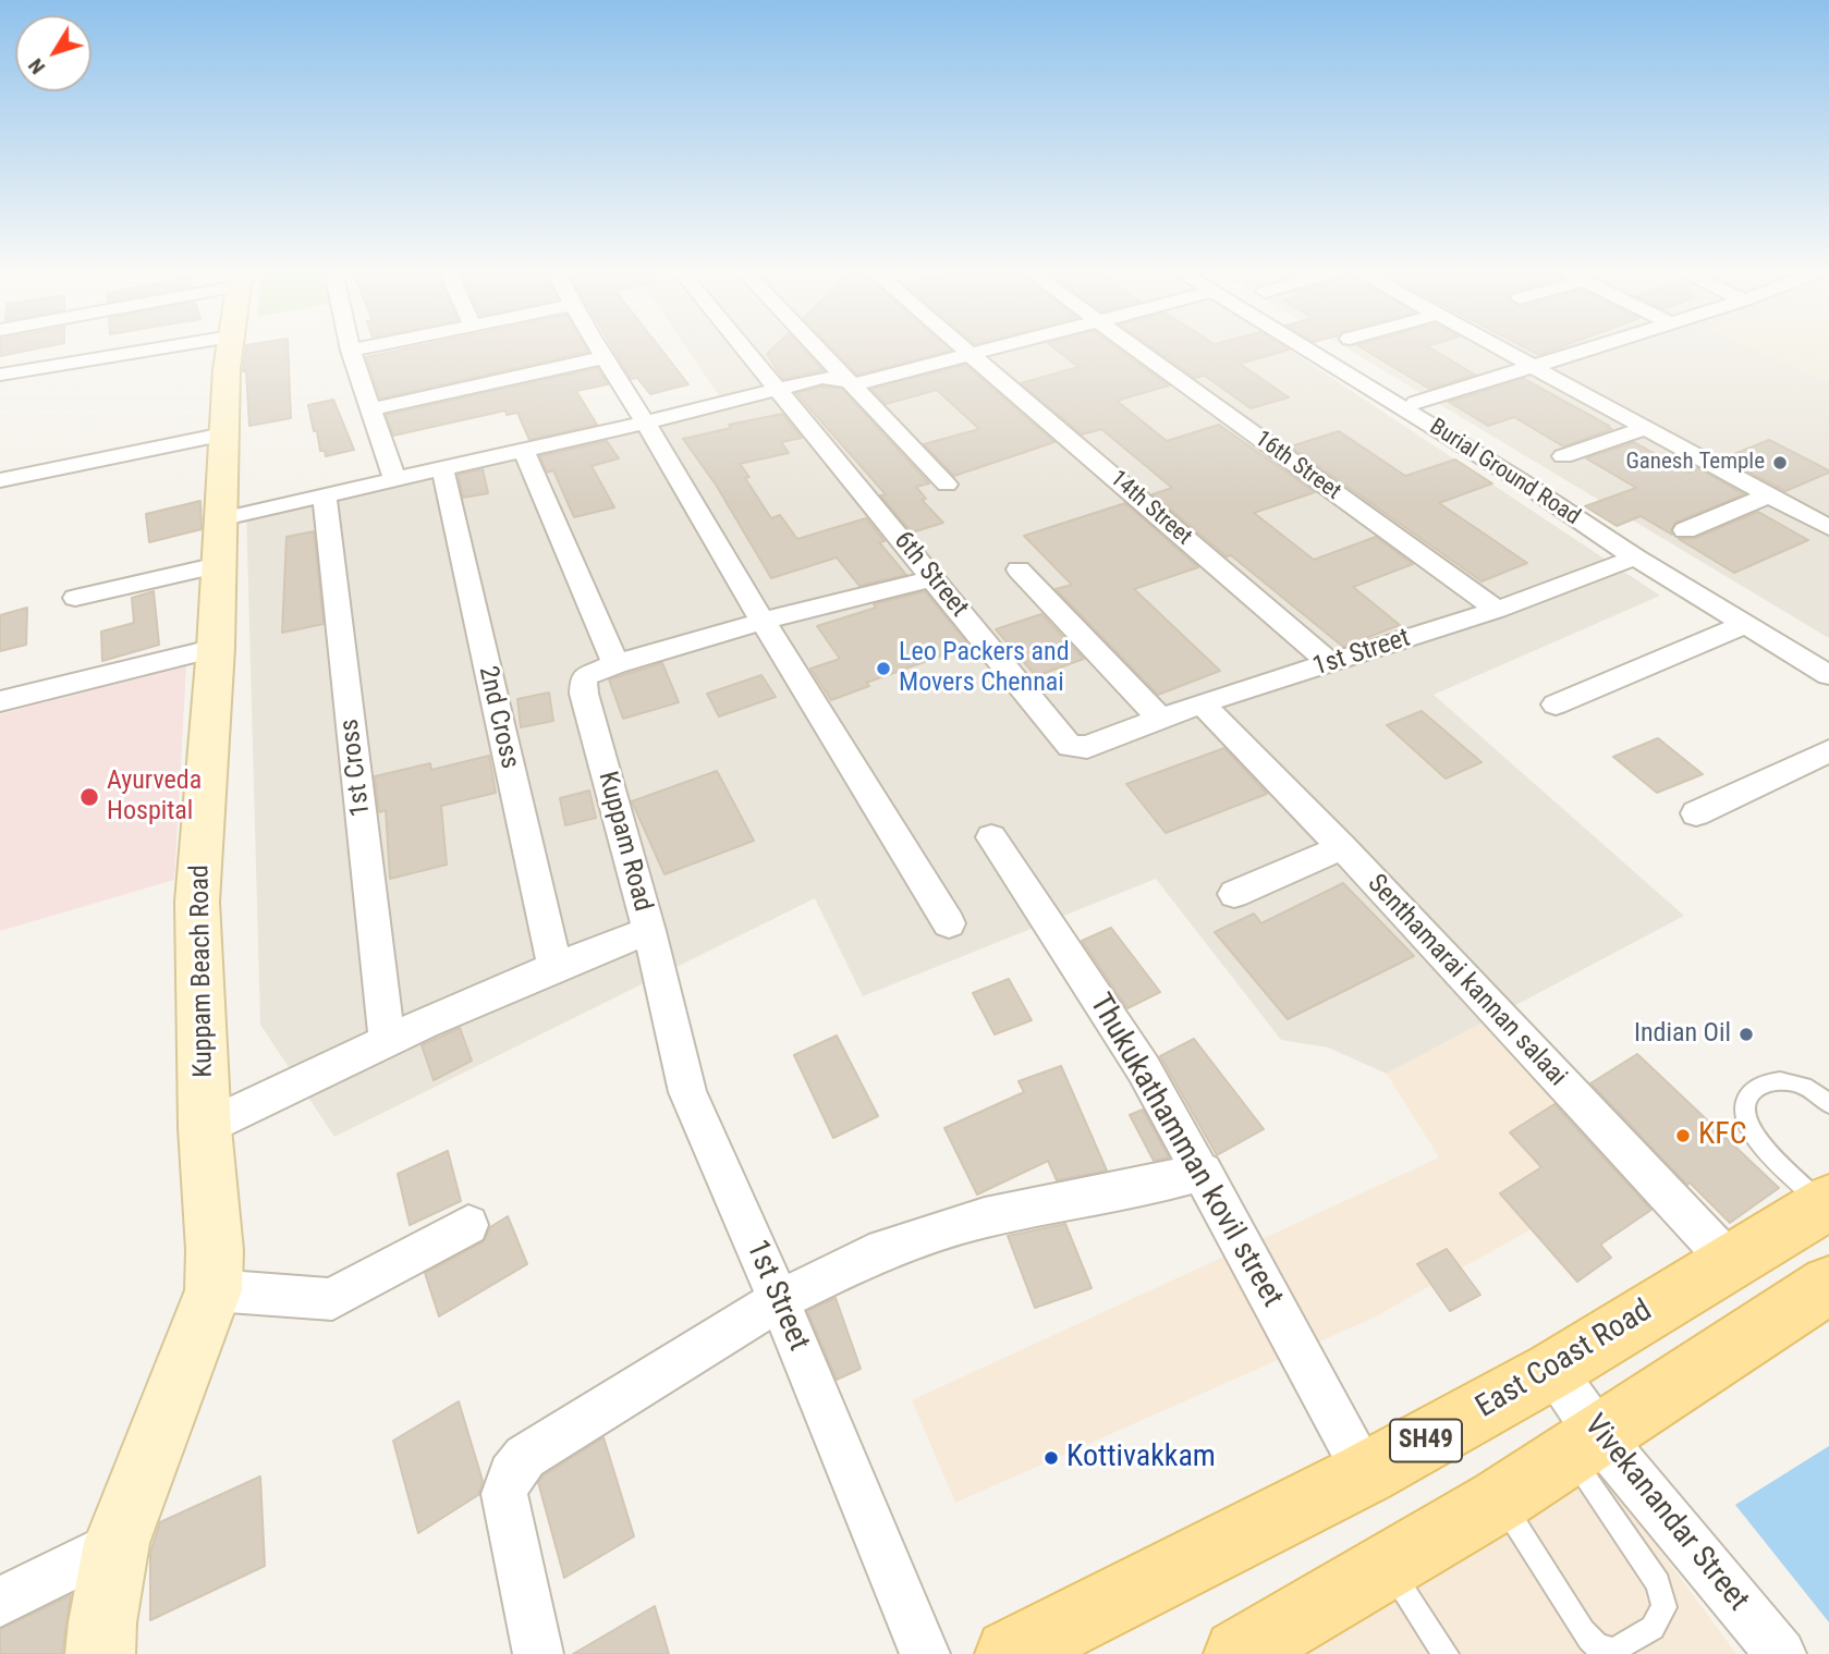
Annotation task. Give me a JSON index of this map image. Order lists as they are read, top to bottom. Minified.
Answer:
{"streets":{"main road":["East Coast Road","SH49"],"street":["16th Street","Burial Ground Road","14th Street","6th Street","1st Street","2nd Cross","1st Cross","Kuppam Road","Kuppam Beach Road","Senthamarai kannan salaai","Thukukathamman kovil street","Vivekanandar Street"]},"crossings":[["16th Street","1st Street"],["Burial Ground Road","1st Street"],["14th Street","1st Street"],["6th Street","1st Street"],["6th Street","Kuppam Road"],["1st Street","Kuppam Road"],["1st Street","Senthamarai kannan salaai"],["2nd Cross","Kuppam Road"],["1st Cross","Kuppam Road"],["Kuppam Road","Kuppam Beach Road"],["Senthamarai kannan salaai","East Coast Road"],["Thukukathamman kovil street","East Coast Road"],["East Coast Road","Vivekanandar Street"]],"places":["Ganesh Temple","Leo Packers and Movers Chennai","Ayurveda Hospital","Indian Oil","KFC","Kottivakkam"],"north":"bottom left"}
